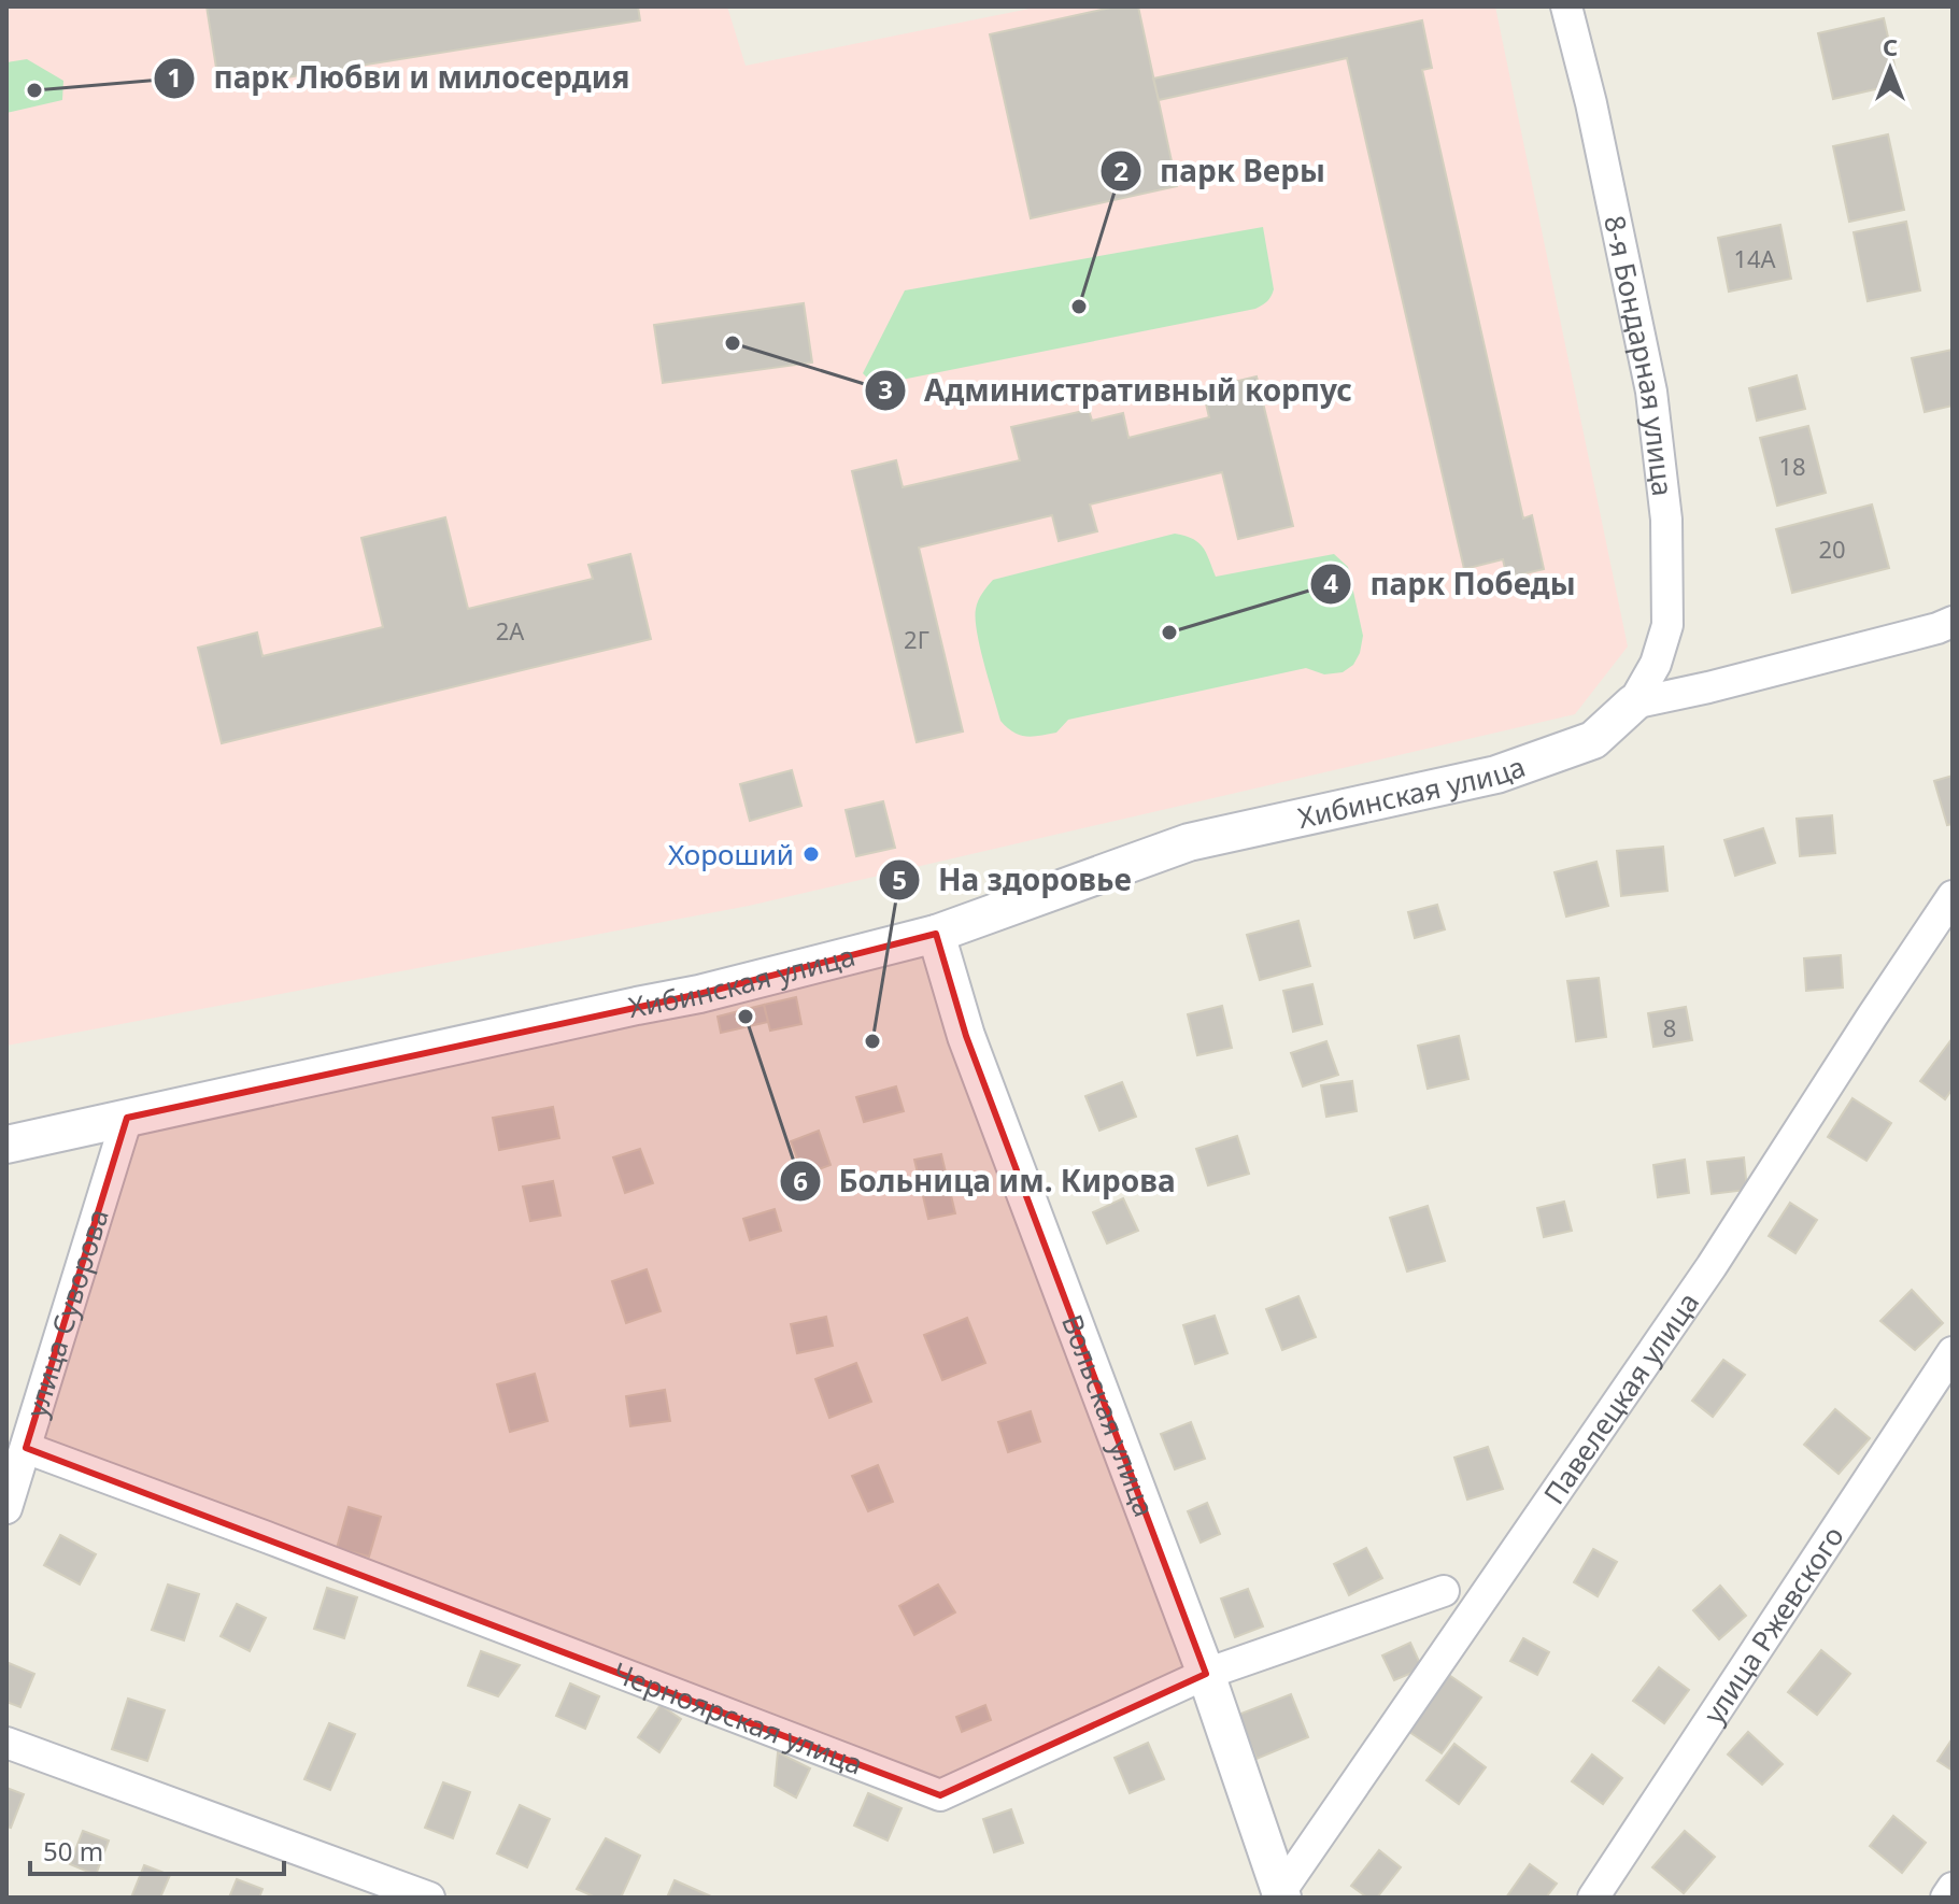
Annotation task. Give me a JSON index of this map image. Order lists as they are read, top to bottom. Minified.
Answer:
{"streets":{"street":["8-я Бондарная улица","Хибинская улица","улица Суворова","Павелецкая улица","Вольская улица","улица Ржевского","Черноярская улица"]},"crossings":[["8-я Бондарная улица","Хибинская улица"],["Хибинская улица","улица Суворова"],["Хибинская улица","Вольская улица"],["улица Суворова","Черноярская улица"],["Павелецкая улица","Вольская улица"],["Вольская улица","Черноярская улица"]],"places":["парк Любви и милосердия","парк Веры","Административный корпус","парк Победы","Хороший","Больница им. Кирова","На здоровье"],"house_numbers":["14А","18","20","2А","2Г","8"],"scale_bar":"50 m","north":"top"}
